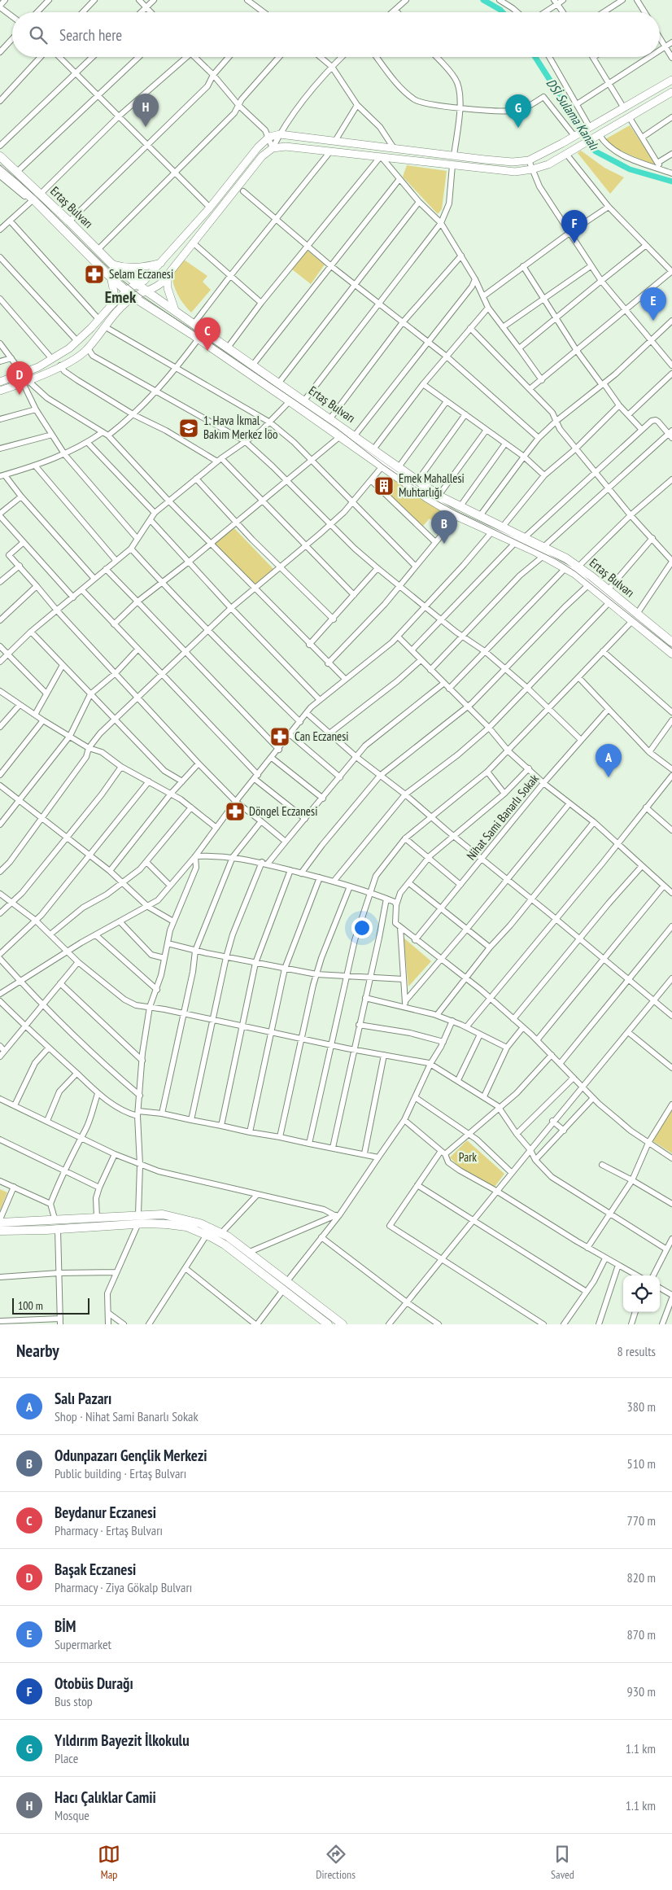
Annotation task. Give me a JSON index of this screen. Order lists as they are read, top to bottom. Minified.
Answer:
{"streets":{"main road":["Ertaş Bulvarı"],"street":["Nihat Sami Banarlı Sokak"]},"districts":["Emek"],"water":["DSİ Sulama Kanalı"],"parks":["Park"],"places":{"pharmacy":["Selam Eczanesi","Can Eczanesi","Döngel Eczanesi"],"school or university":["1. Hava İkmal Bakım Merkez İöo"],"building":["Emek Mahallesi Muhtarlığı"]},"scale_bar":"100 m","page":{"search":"Search here","pins":["H","G","F","E","C","D","B","A"],"scale":"100 m","heading":["Nearby","8 results"],"list":[{"mark":"A","name":"Salı Pazarı","note":"Shop · Nihat Sami Banarlı Sokak","value":"380 m"},{"mark":"B","name":"Odunpazarı Gençlik Merkezi","note":"Public building · Ertaş Bulvarı","value":"510 m"},{"mark":"C","name":"Beydanur Eczanesi","note":"Pharmacy · Ertaş Bulvarı","value":"770 m"},{"mark":"D","name":"Başak Eczanesi","note":"Pharmacy · Ziya Gökalp Bulvarı","value":"820 m"},{"mark":"E","name":"BİM","note":"Supermarket","value":"870 m"},{"mark":"F","name":"Otobüs Durağı","note":"Bus stop","value":"930 m"},{"mark":"G","name":"Yıldırım Bayezit İlkokulu","note":"Place","value":"1.1 km"},{"mark":"H","name":"Hacı Çalıklar Camii","note":"Mosque","value":"1.1 km"}],"nav":["Map","Directions","Saved"]}}
